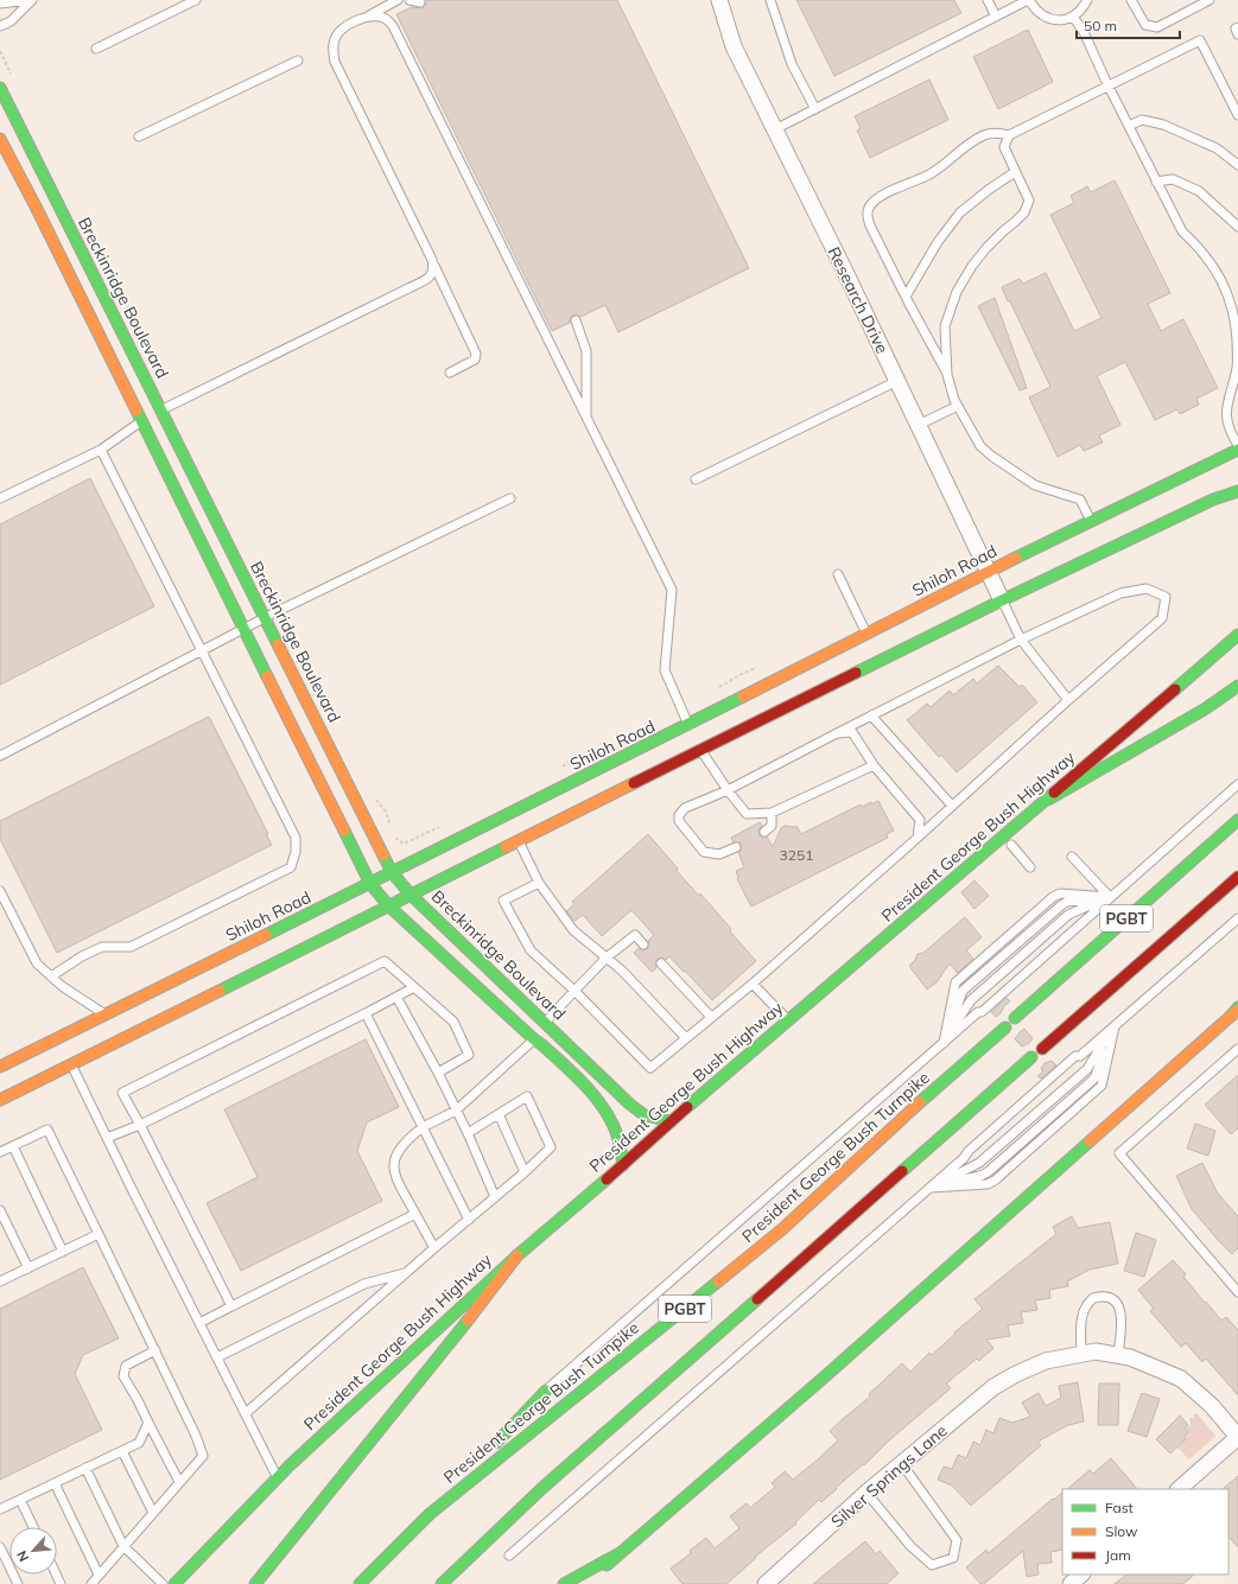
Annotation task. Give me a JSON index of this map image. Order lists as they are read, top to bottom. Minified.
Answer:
{"streets":{"main road":["Breckinridge Boulevard","Shiloh Road","President George Bush Highway","PGBT","President George Bush Turnpike"],"street":["Research Drive","Silver Springs Lane"]},"crossings":[["Breckinridge Boulevard","Shiloh Road"],["Breckinridge Boulevard","President George Bush Highway"],["Research Drive","Shiloh Road"]],"house_numbers":["3251"],"legend":["Fast","Slow","Jam"],"scale_bar":"50 m","north":"bottom left"}
